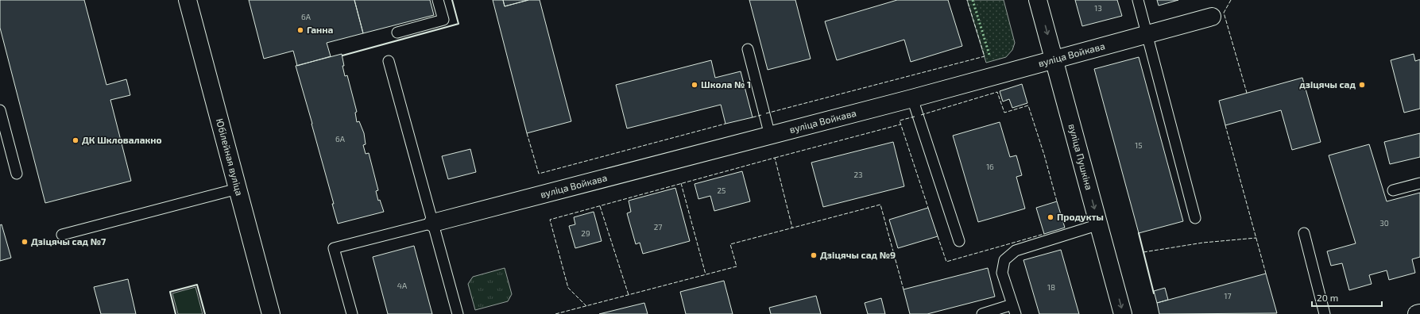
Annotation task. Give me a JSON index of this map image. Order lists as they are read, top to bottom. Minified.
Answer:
{"streets":{"street":["вуліца Войкава","Юбілейная вуліца","вуліца Пушкіна"]},"crossings":[["вуліца Войкава","вуліца Пушкіна"]],"one_way":["вуліца Пушкіна"],"places":["Ганна","Школа № 1","дзіцячы сад","ДК Шкловалакно","Продукты","Дзіцячы сад №7","Дзіцячы сад №9"],"house_numbers":["13","6А","6А","15","16","23","25","30","27","29","4А","18","17"],"scale_bar":"20 m"}
